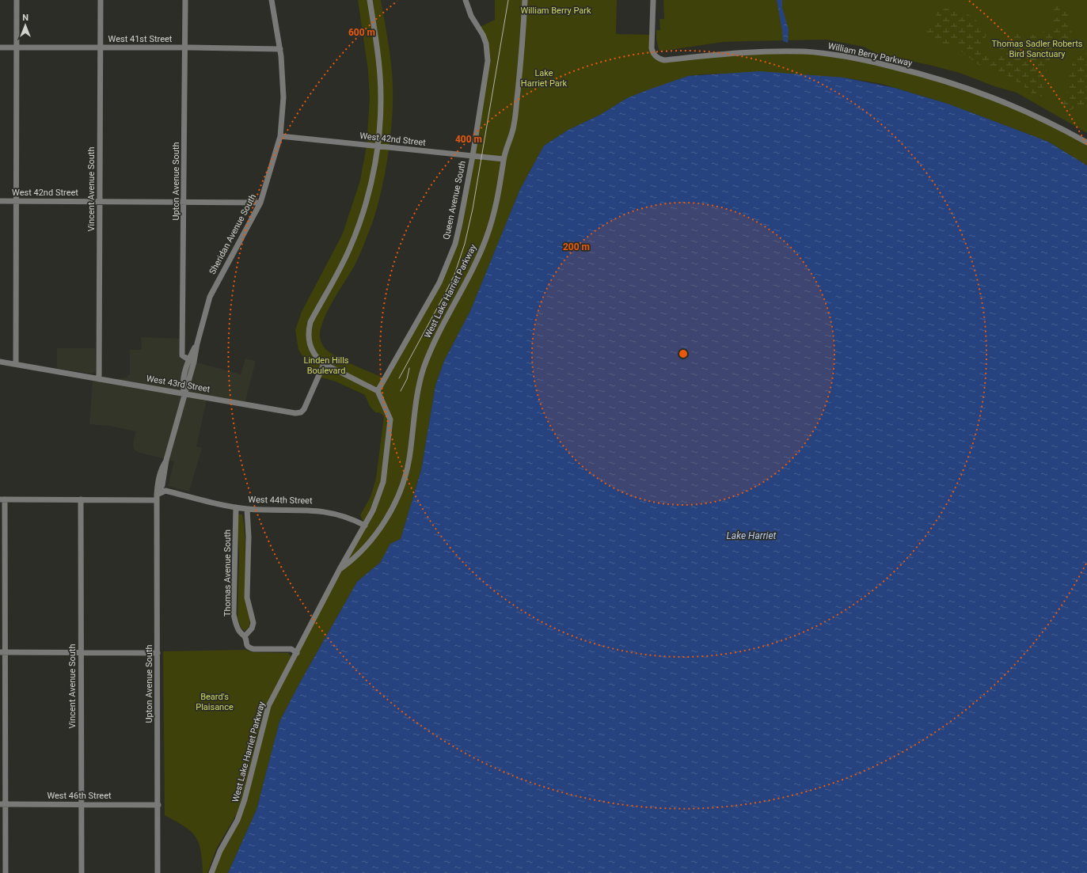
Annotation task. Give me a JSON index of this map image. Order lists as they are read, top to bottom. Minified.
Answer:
{"streets":{"street":["West 41st Street","William Berry Parkway","West 42nd Street","Upton Avenue South","Vincent Avenue South","Queen Avenue South","Sheridan Avenue South","West Lake Harriet Parkway","West 43rd Street","West 44th Street","Thomas Avenue South","West 46th Street"]},"crossings":[["West 41st Street","Upton Avenue South"],["West 41st Street","Vincent Avenue South"],["West 41st Street","Sheridan Avenue South"],["West 42nd Street","Upton Avenue South"],["West 42nd Street","Vincent Avenue South"],["West 42nd Street","Queen Avenue South"],["West 42nd Street","Sheridan Avenue South"],["West 42nd Street","West Lake Harriet Parkway"],["Upton Avenue South","Sheridan Avenue South"],["Upton Avenue South","West 43rd Street"],["Upton Avenue South","West 44th Street"],["Upton Avenue South","West 46th Street"],["Vincent Avenue South","West 43rd Street"],["Vincent Avenue South","West 44th Street"],["Vincent Avenue South","West 46th Street"],["Queen Avenue South","West Lake Harriet Parkway"],["Sheridan Avenue South","West 43rd Street"],["West Lake Harriet Parkway","West 44th Street"],["West Lake Harriet Parkway","Thomas Avenue South"],["West 44th Street","Thomas Avenue South"]],"water":["Lake Harriet"],"parks":["William Berry Park","Thomas Sadler Roberts Bird Sanctuary","Lake Harriet Park","Linden Hills Boulevard","Beard's Plaisance"],"north":"top","rings":["600 m","400 m","200 m"]}
